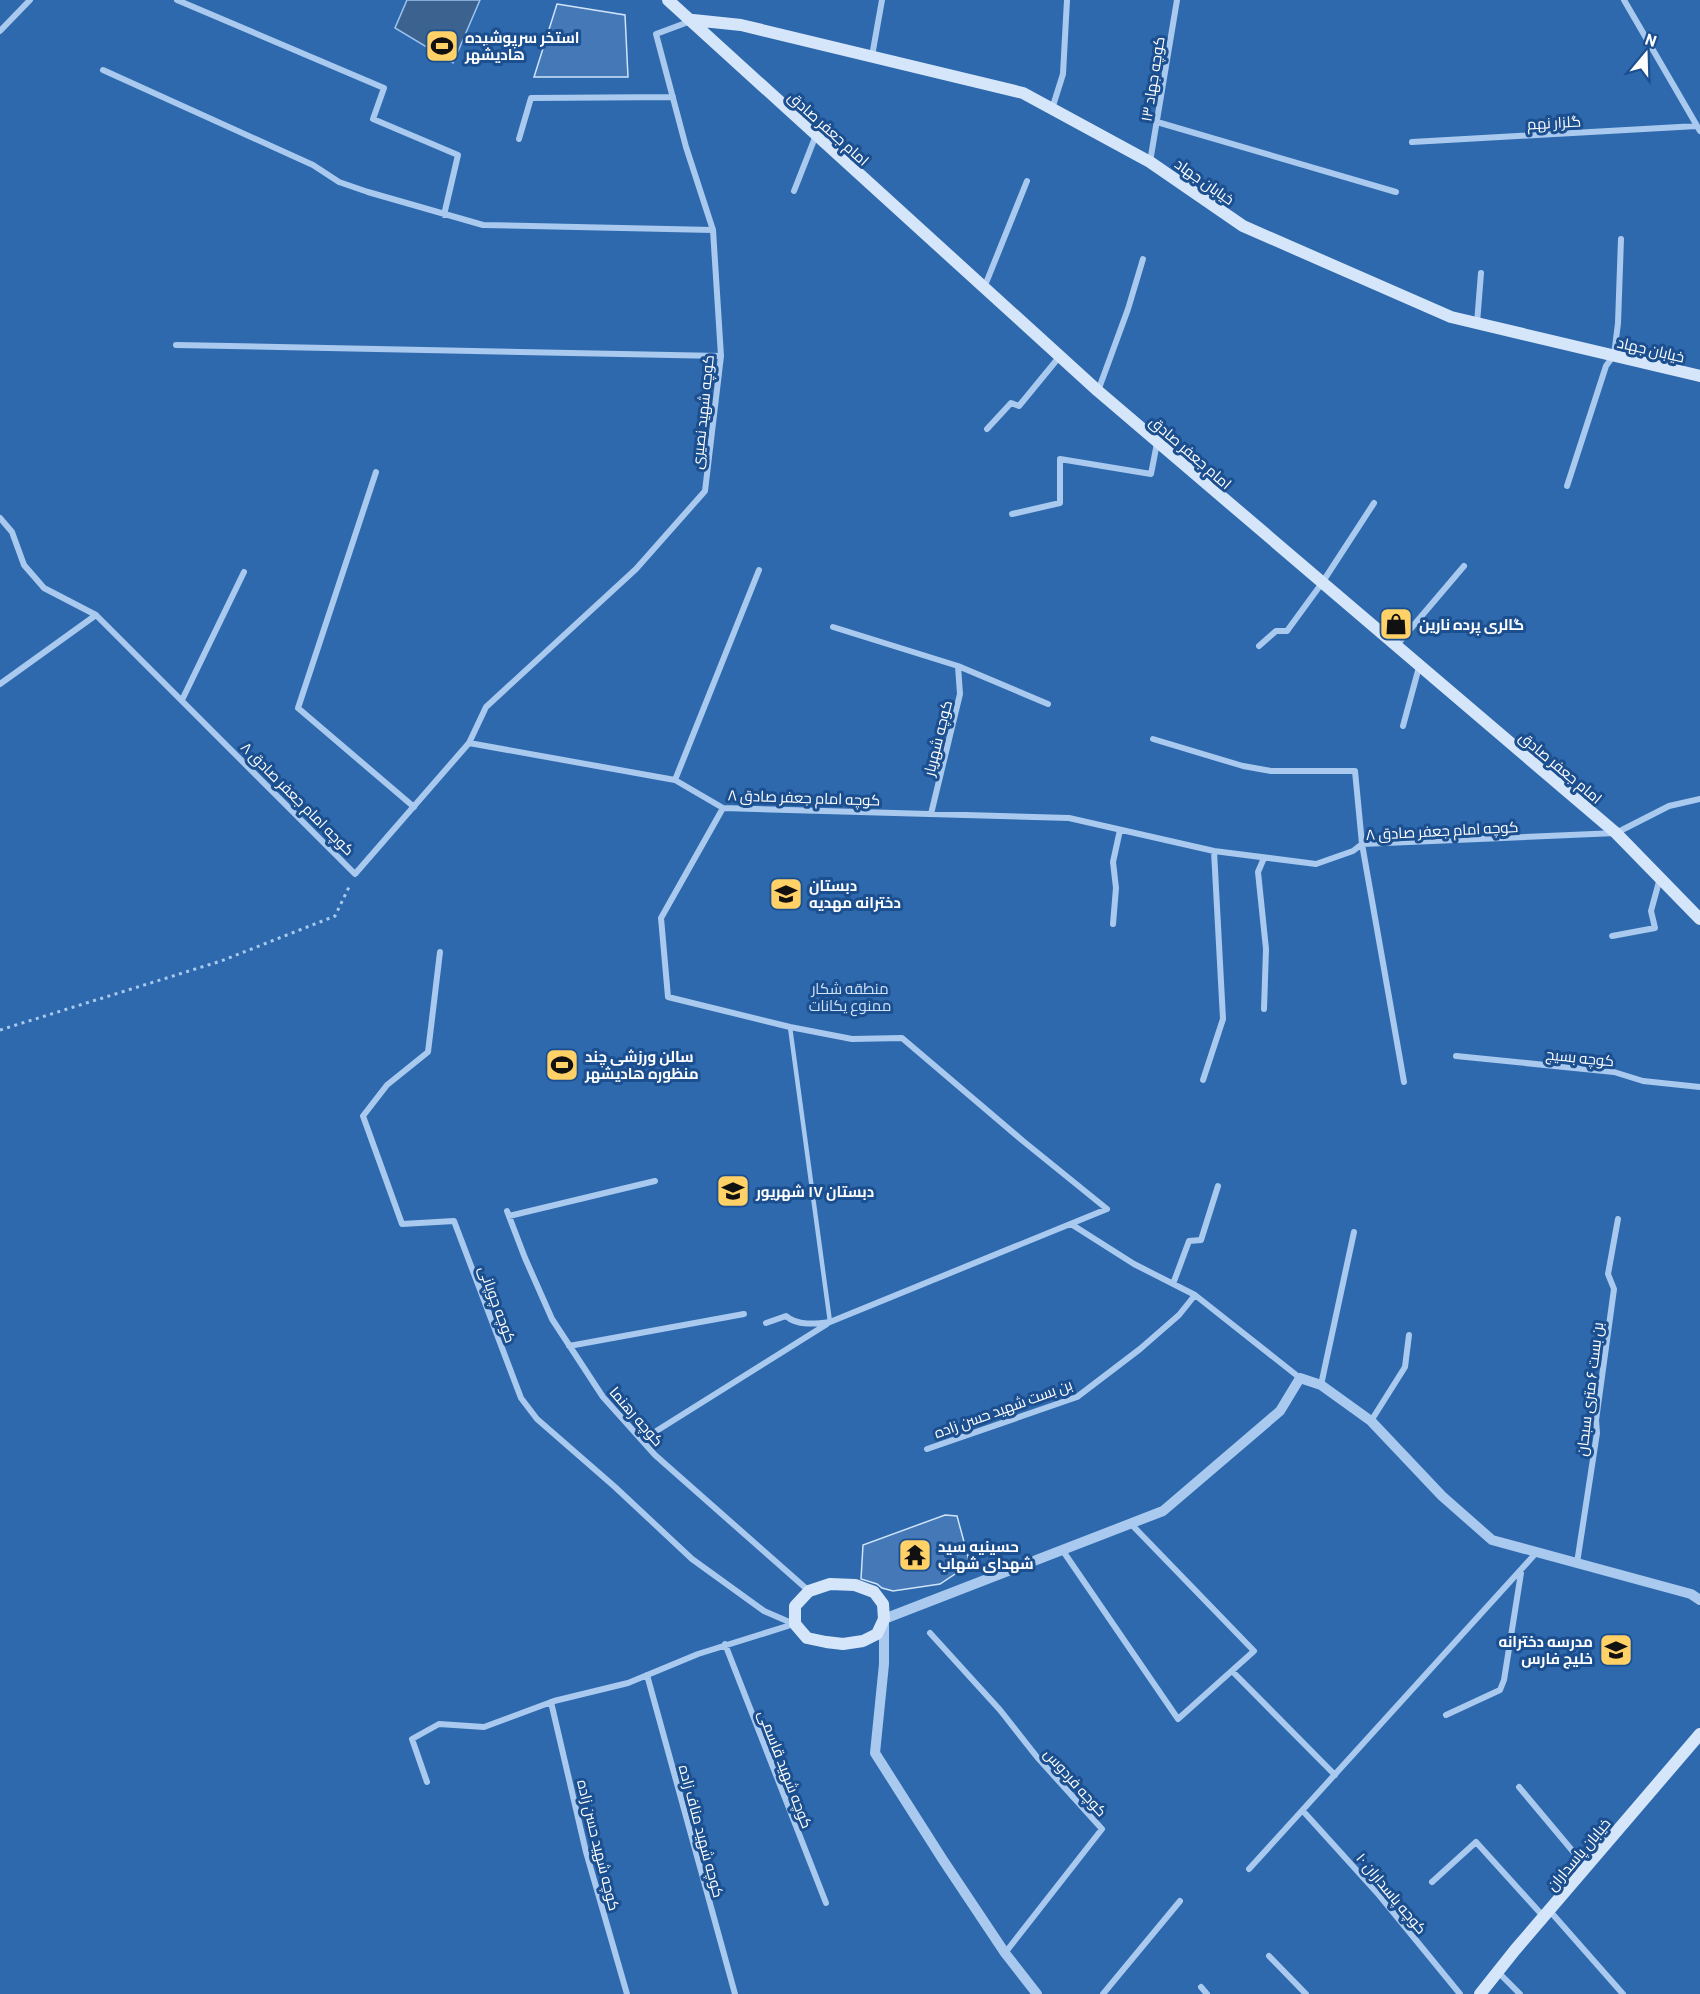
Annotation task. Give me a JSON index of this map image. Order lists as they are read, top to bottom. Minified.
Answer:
{"streets":{"main road":["امام جعفر صادق","خیابان جهاد","خیابان پاسداران"],"street":["کوچه جهاد ۱۳","گلزار نهم","کوچه شهید نصیری","کوچه شهریار","کوچه امام جعفر صادق ۸","کوچه بسیج","کوچه چوپانی","بن بست ۶ متری سبحان","بن بست شهید حسن زاده","کوچه رهنما","کوچه شهید قاسمی","کوچه فردوس","کوچه شهید مناف زاده","کوچه شهید حسن زاده","کوچه پاسداران ۱۰"]},"crossings":[["کوچه جهاد ۱۳","خیابان جهاد"],["امام جعفر صادق","خیابان جهاد"],["امام جعفر صادق","کوچه شهید نصیری"],["امام جعفر صادق","کوچه امام جعفر صادق ۸"],["خیابان جهاد","کوچه شهید نصیری"],["کوچه شهید نصیری","کوچه امام جعفر صادق ۸"],["کوچه شهریار","کوچه امام جعفر صادق ۸"],["کوچه چوپانی","کوچه رهنما"]],"parks":["منطقه شکار ممنوع یکانات"],"places":{"sports":["استخر سرپوشیده هادیشهر","سالن ورزشی چند منظوره هادیشهر"],"shop":["گالری پرده نارین"],"school or university":["دبستان دخترانه مهدیه","دبستان ۱۷ شهریور","مدرسه دخترانه خلیج فارس"],"temple":["حسینیه سید شهدای شهاب"]},"north":"top"}
